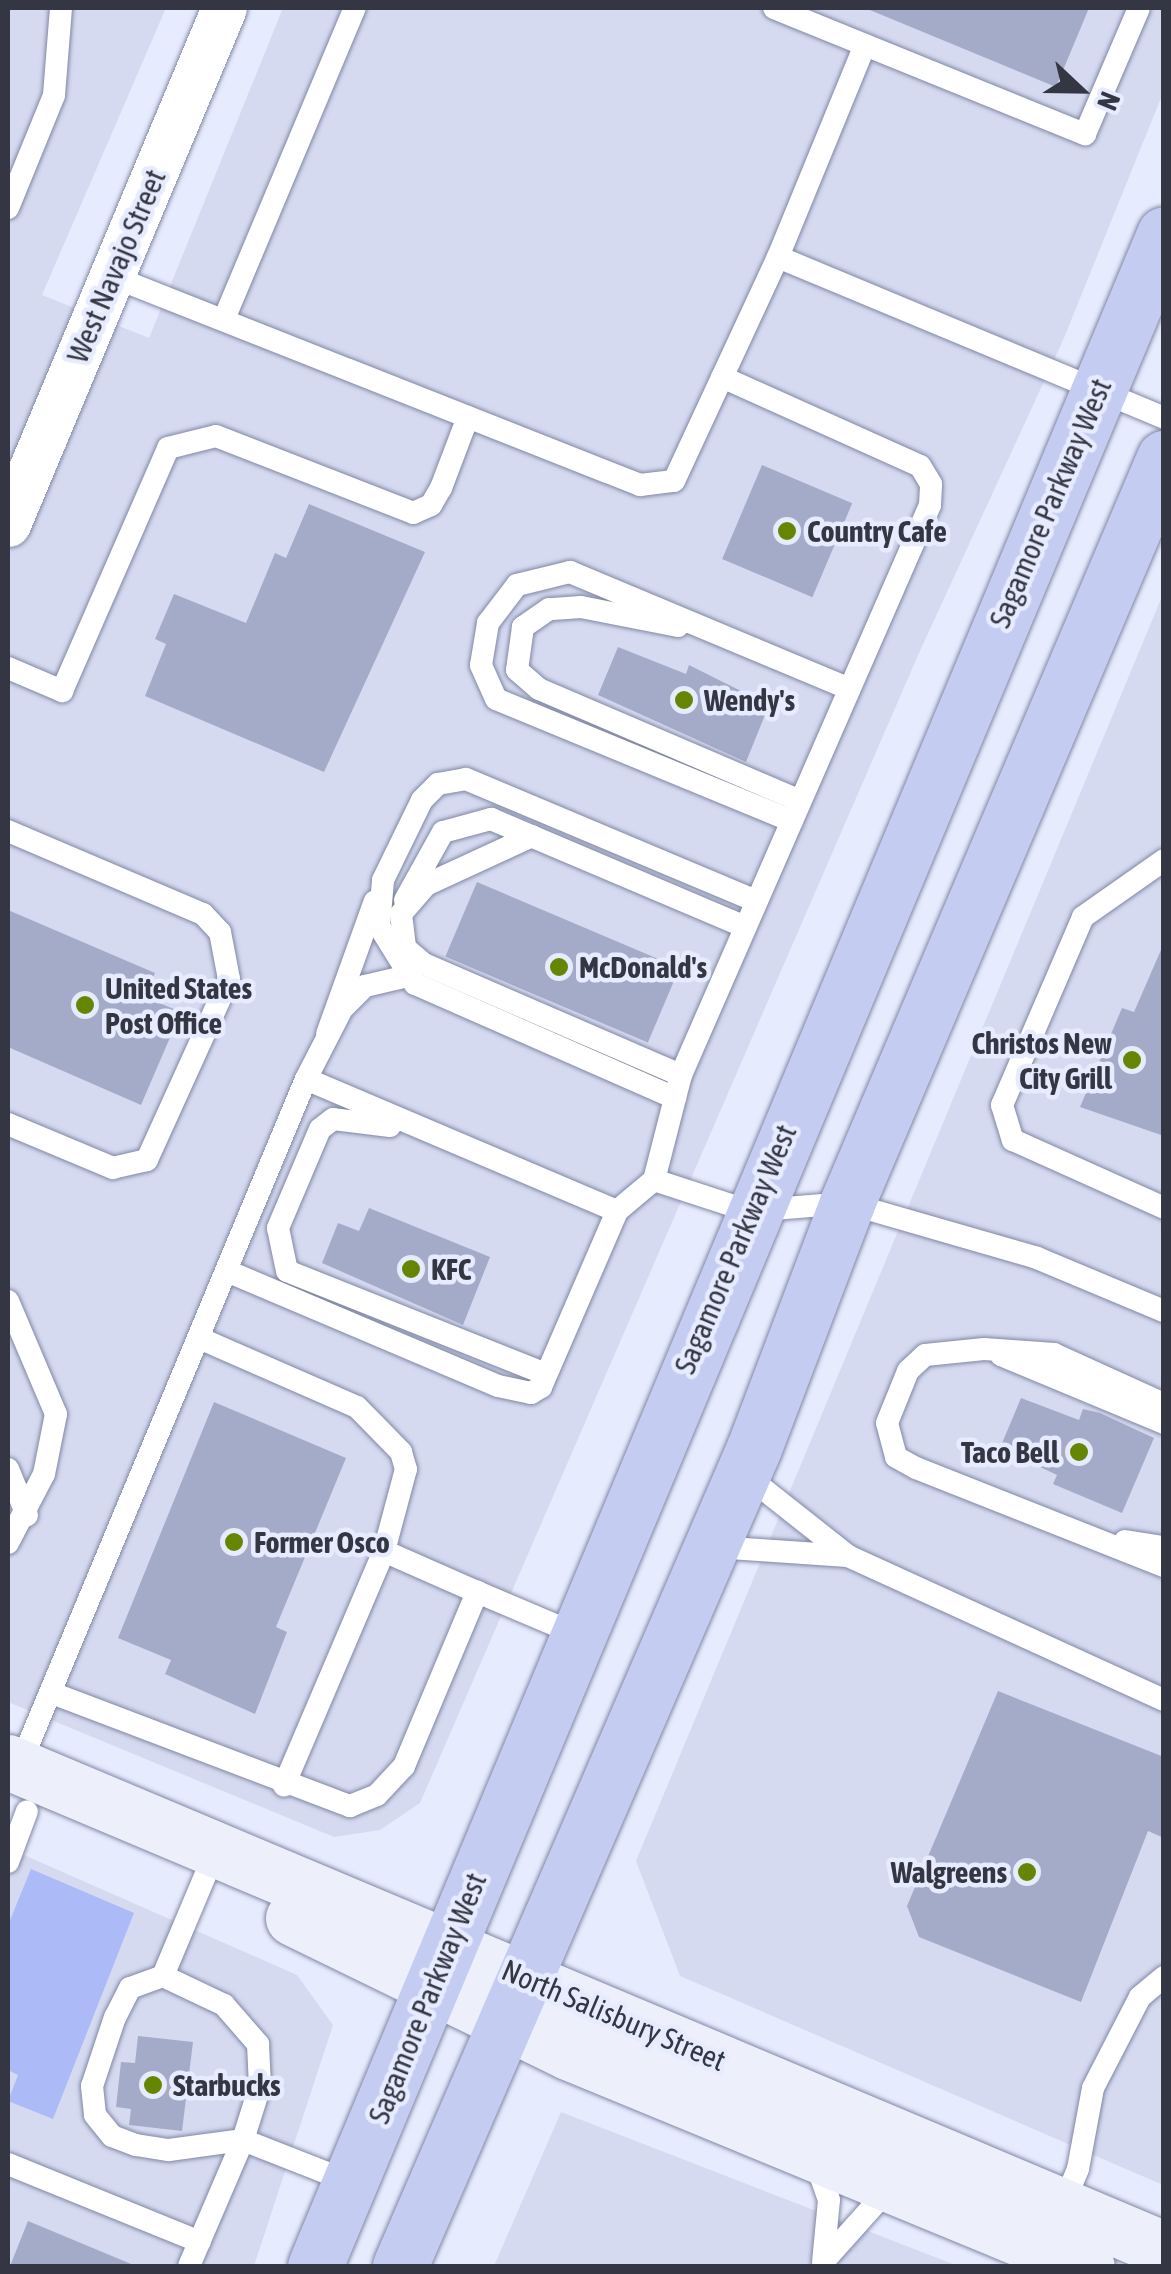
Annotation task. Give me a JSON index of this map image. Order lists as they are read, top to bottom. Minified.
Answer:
{"streets":{"highway":["Sagamore Parkway West"],"street":["West Navajo Street","North Salisbury Street"]},"crossings":[["Sagamore Parkway West","North Salisbury Street"]],"places":["Country Cafe","Wendy's","McDonald's","United States Post Office","Christos New City Grill","KFC","Taco Bell","Former Osco","Walgreens","Starbucks"],"north":"right"}
